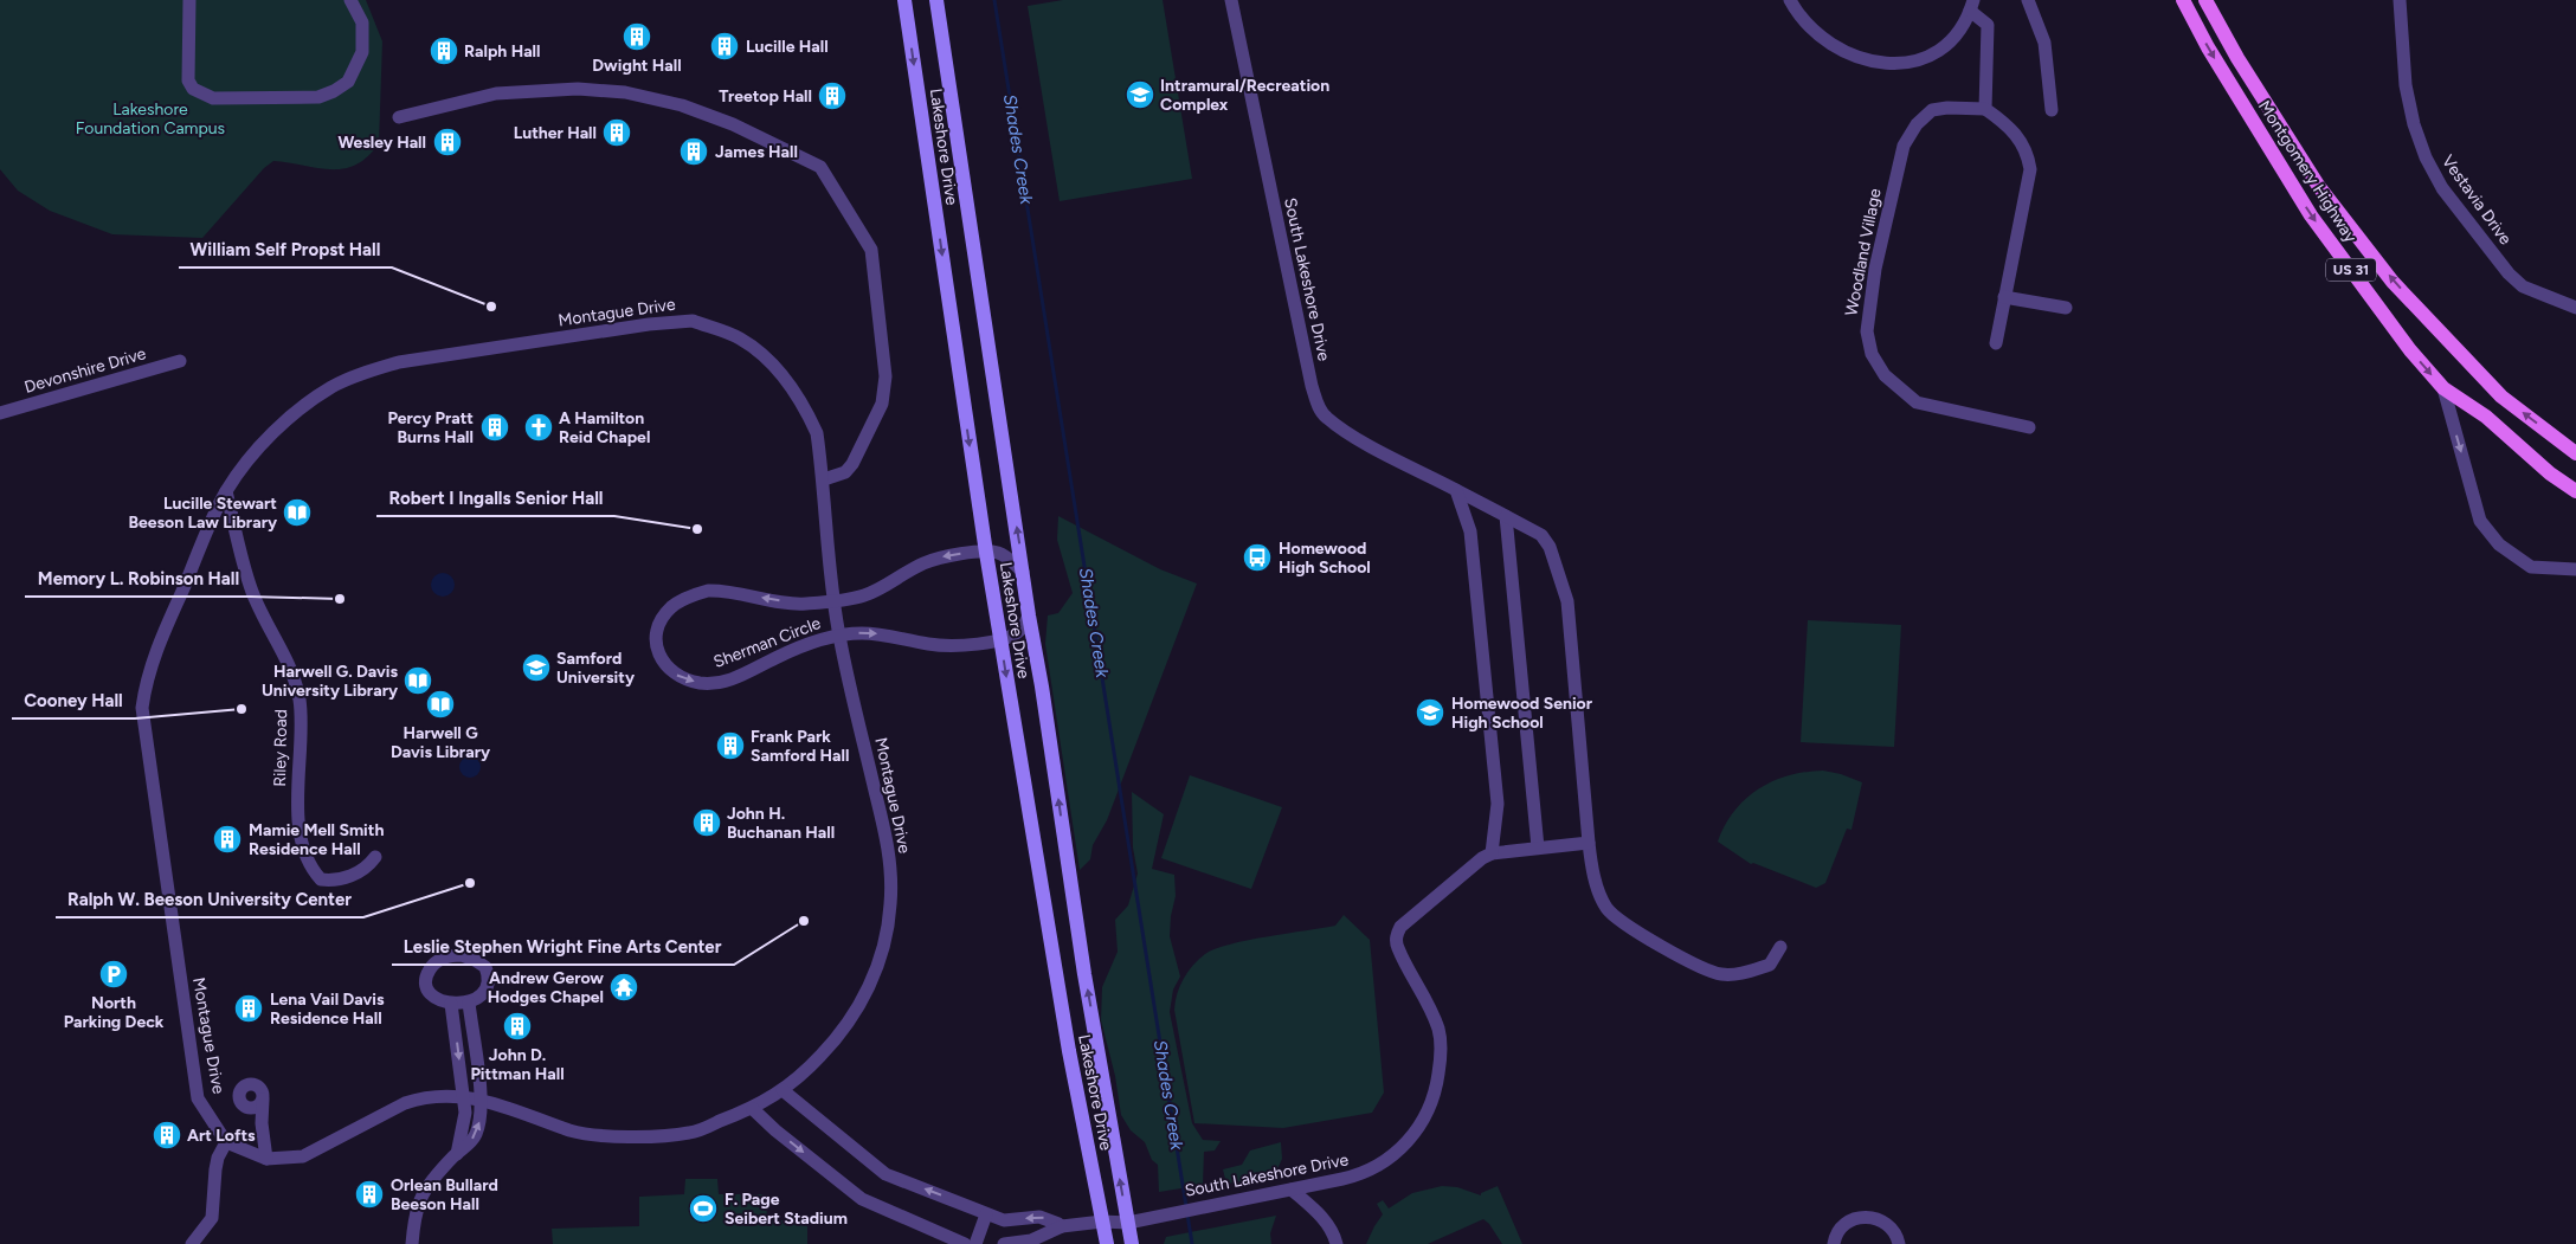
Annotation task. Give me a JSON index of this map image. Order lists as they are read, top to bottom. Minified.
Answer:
{"streets":{"main road":["Lakeshore Drive","Montgomery Highway","US 31"],"street":["Vestavia Drive","Woodland Village","South Lakeshore Drive","Montague Drive","Devonshire Drive","Sherman Circle","Riley Road"]},"crossings":[["Lakeshore Drive","South Lakeshore Drive"],["Lakeshore Drive","Sherman Circle"],["Montague Drive","Sherman Circle"],["Montague Drive","Riley Road"]],"water":["Shades Creek"],"parks":["Lakeshore Foundation Campus"],"places":{"building":["Dwight Hall","Lucille Hall","Ralph Hall","Treetop Hall","Luther Hall","Wesley Hall","James Hall","Percy Pratt Burns Hall","Frank Park Samford Hall","John H. Buchanan Hall","Mamie Mell Smith Residence Hall","Lena Vail Davis Residence Hall","John D. Pittman Hall","Art Lofts","Orlean Bullard Beeson Hall"],"school or university":["Intramural/Recreation Complex","Samford University","Homewood Senior High School"],"other":["William Self Propst Hall","Robert I Ingalls Senior Hall","Memory L. Robinson Hall","Cooney Hall","Ralph W. Beeson University Center","Leslie Stephen Wright Fine Arts Center"],"church":["A Hamilton Reid Chapel"],"library":["Lucille Stewart Beeson Law Library","Harwell G. Davis University Library","Harwell G Davis Library"],"bus stop":["Homewood High School"],"parking":["North Parking Deck"],"temple":["Andrew Gerow Hodges Chapel"],"sports":["F. Page Seibert Stadium"]}}
